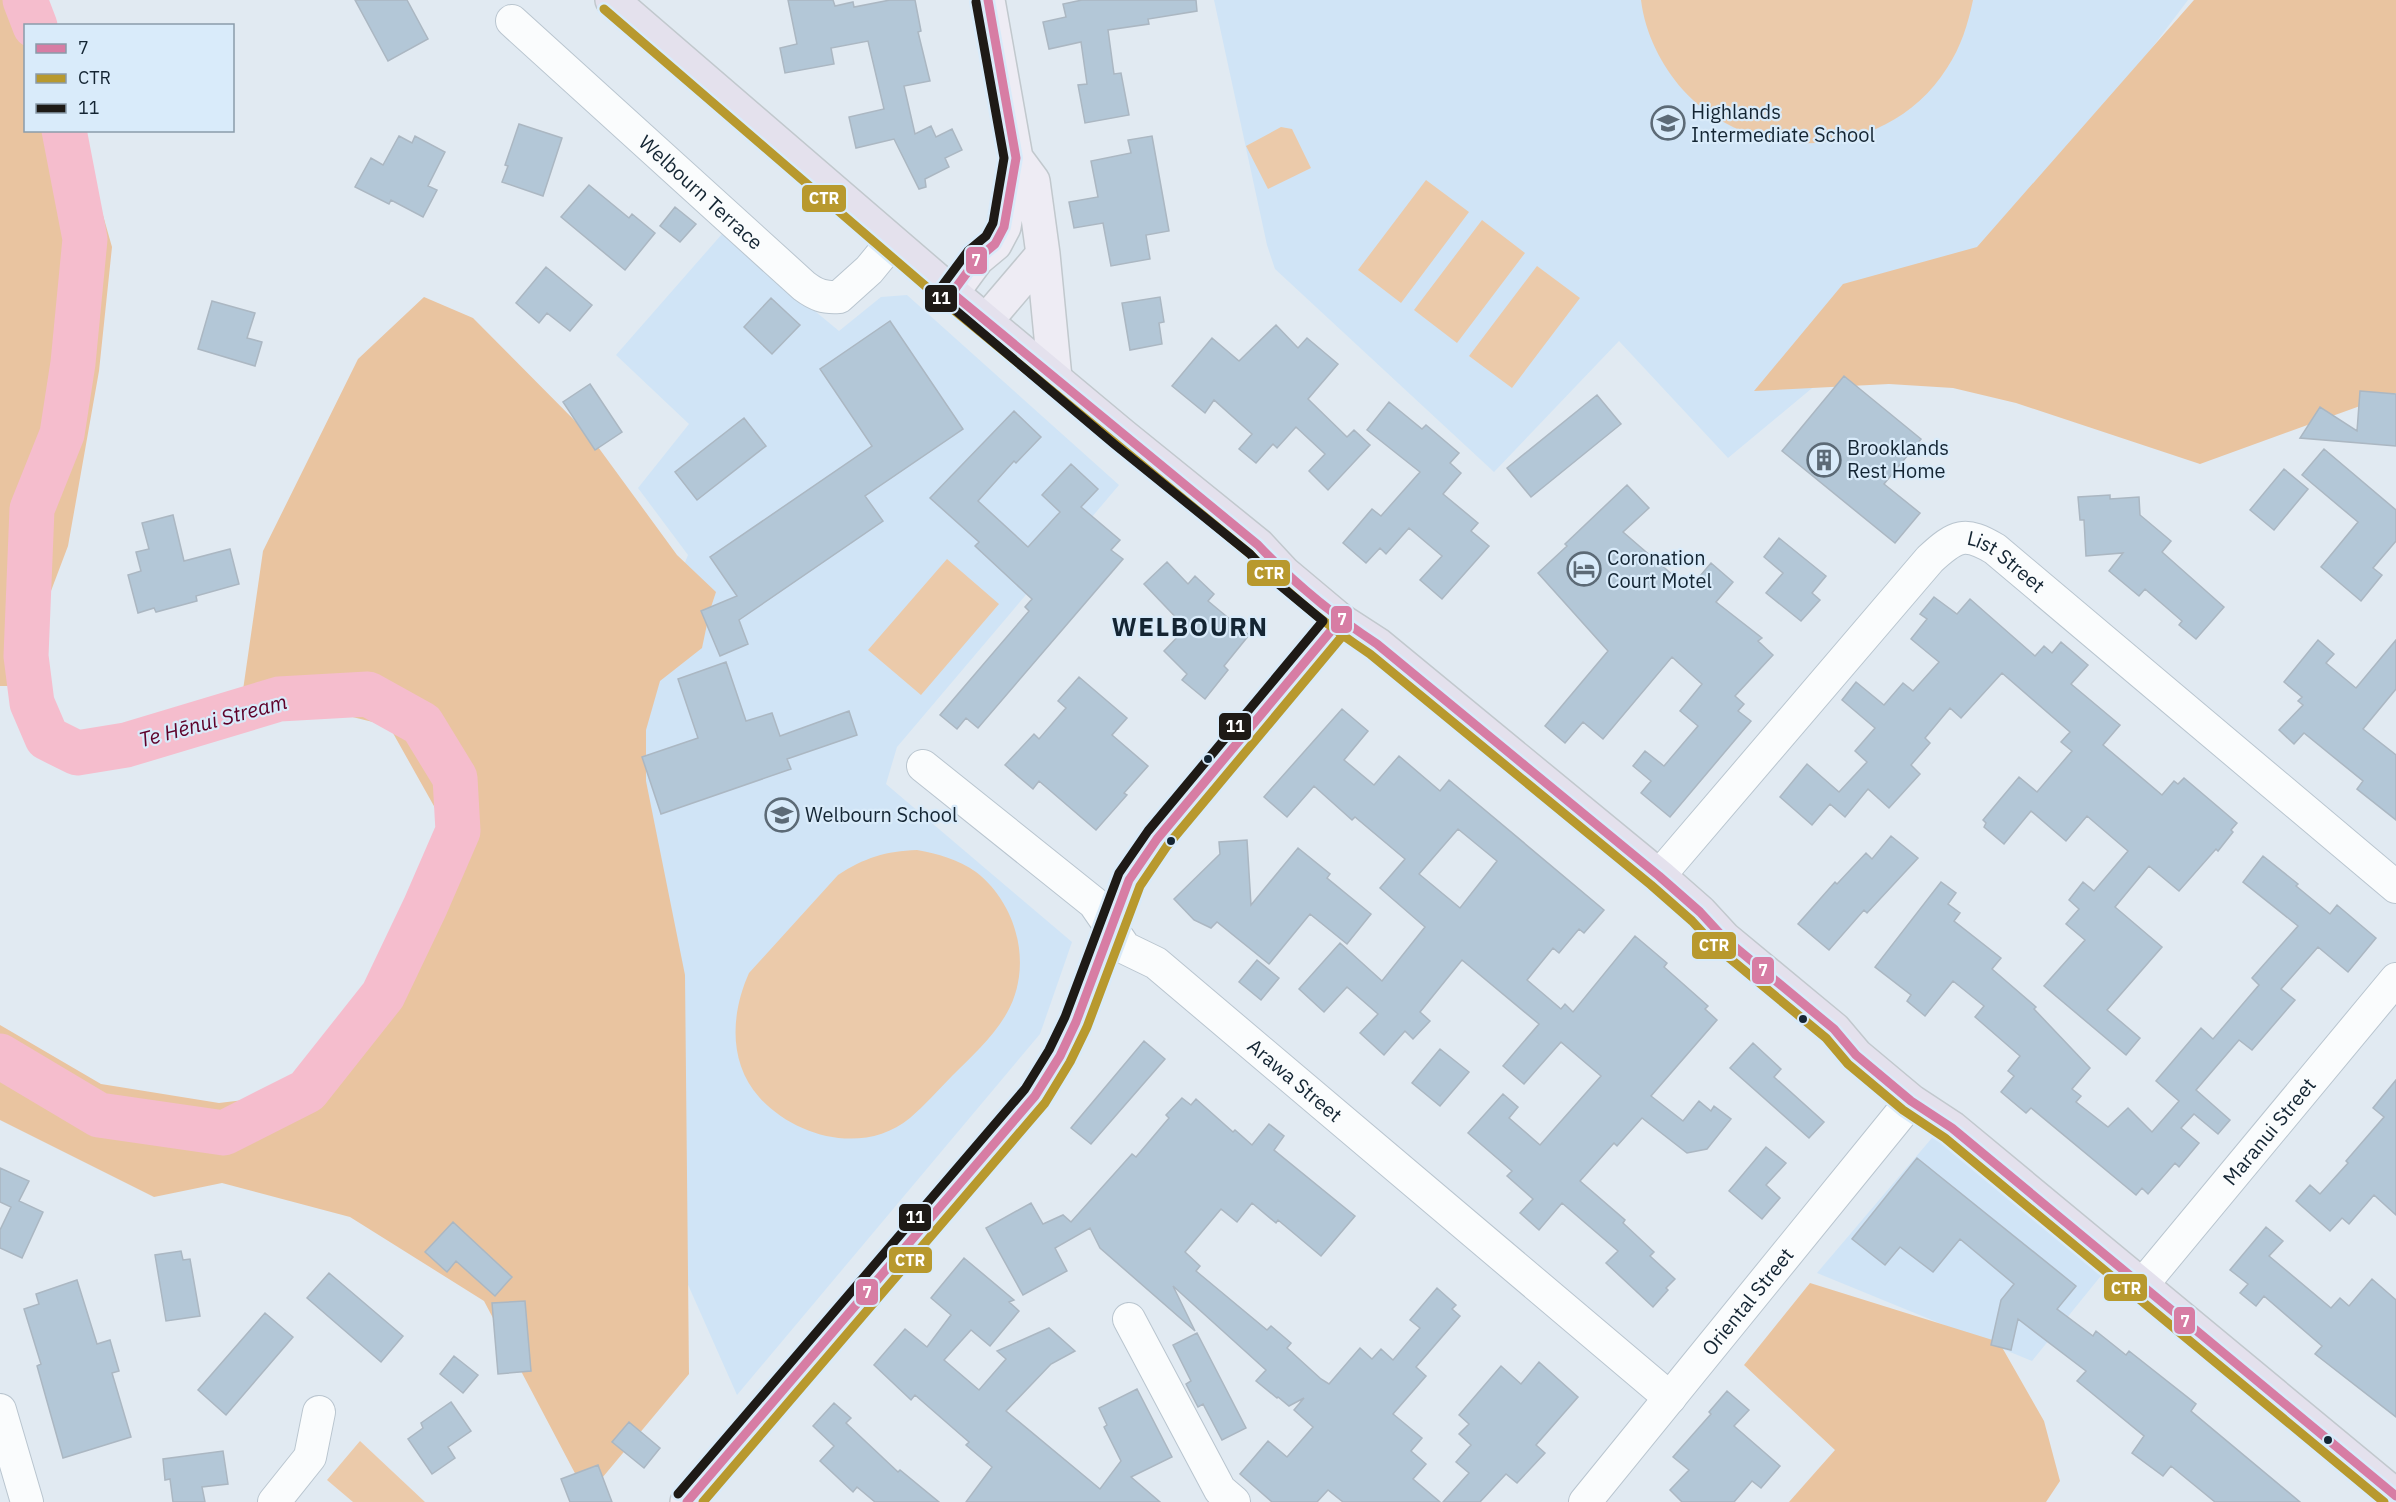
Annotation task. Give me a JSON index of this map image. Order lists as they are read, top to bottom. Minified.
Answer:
{"streets":{"street":["Welbourn Terrace","List Street","Arawa Street","Maranui Street","Oriental Street"]},"crossings":[["Arawa Street","Oriental Street"]],"districts":["WELBOURN"],"water":["Te Hēnui Stream"],"places":{"school or university":["Highlands Intermediate School","Welbourn School"],"building":["Brooklands Rest Home"],"hotel":["Coronation Court Motel"]},"lines":["transit line 7","transit line 11","transit line CTR"],"legend":["7","CTR","11"]}
